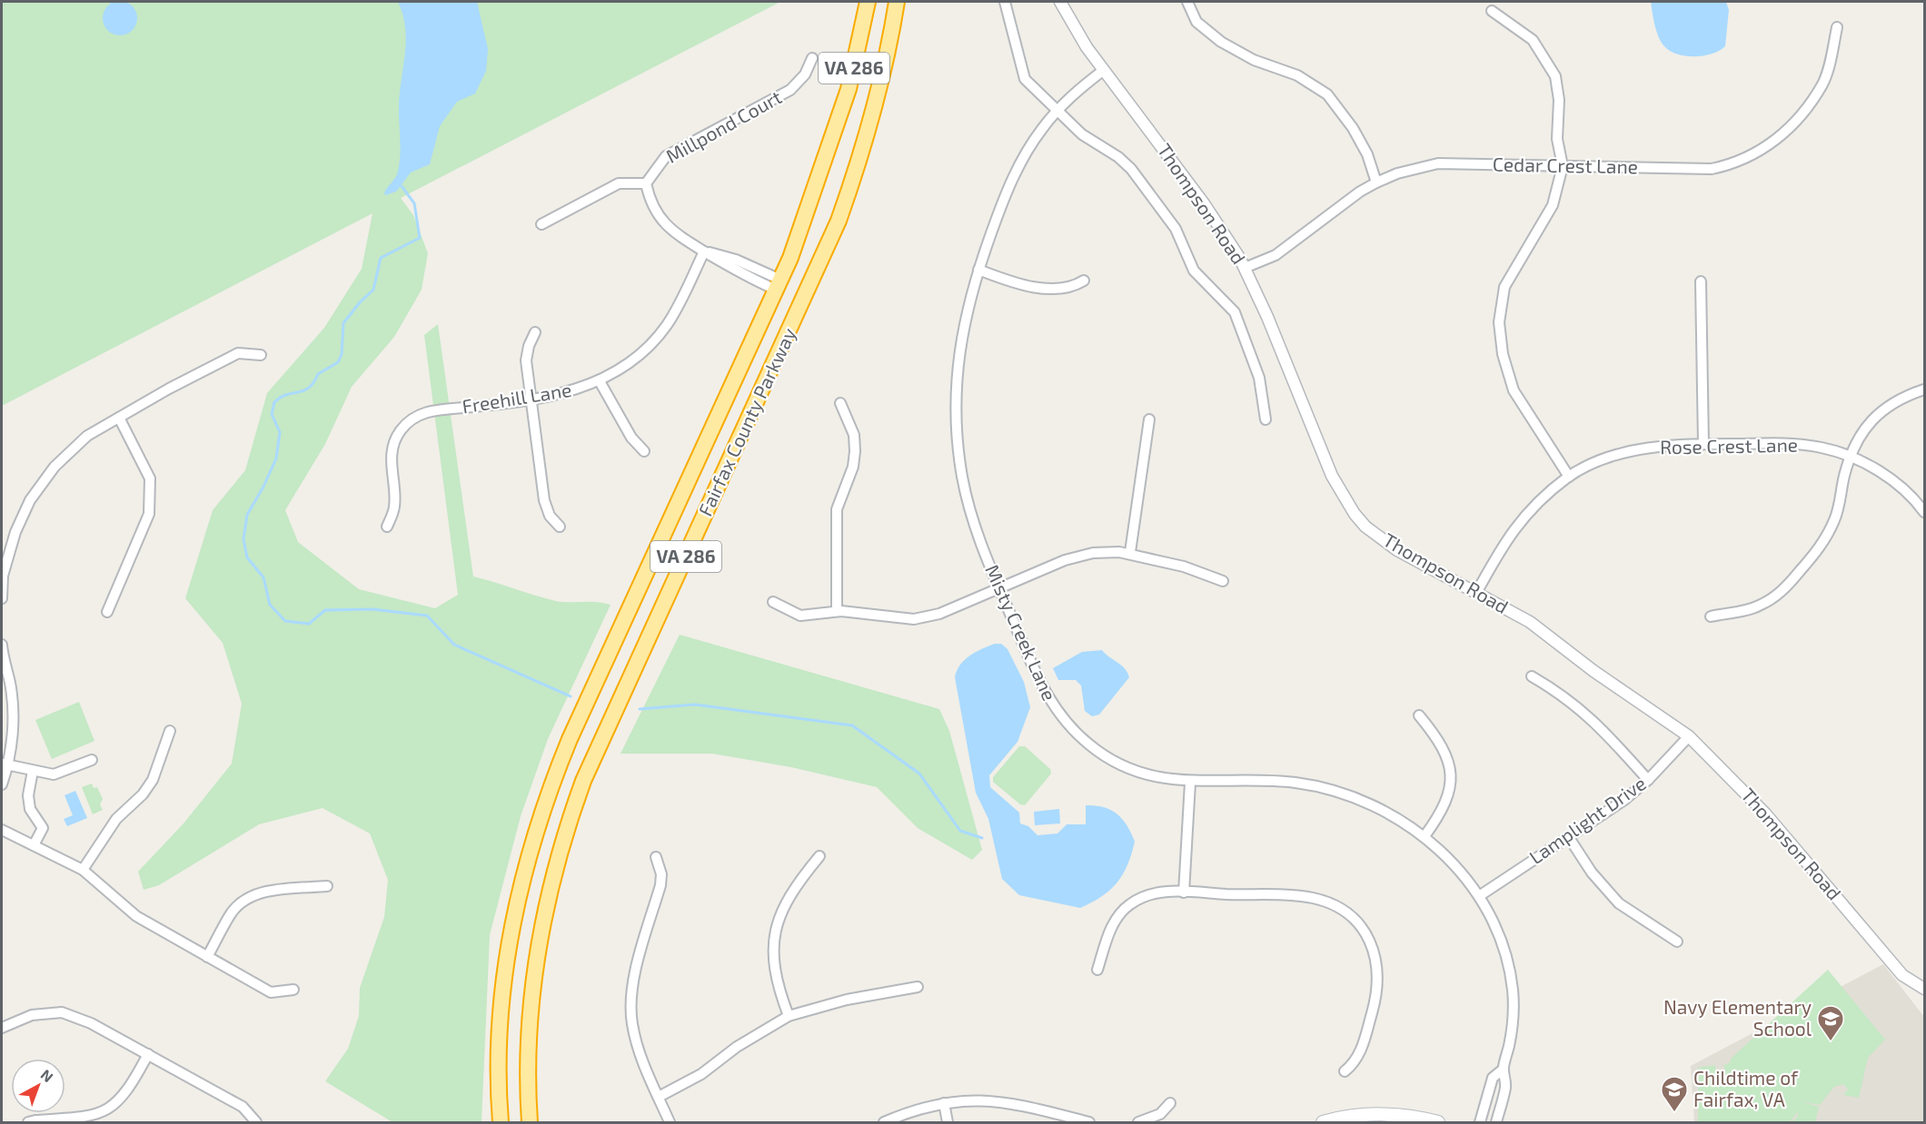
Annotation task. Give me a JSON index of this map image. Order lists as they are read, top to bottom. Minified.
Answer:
{"streets":{"highway":["VA 286","Fairfax County Parkway"],"street":["Millpond Court","Cedar Crest Lane","Thompson Road","Freehill Lane","Rose Crest Lane","Misty Creek Lane","Lamplight Drive"]},"crossings":[["Cedar Crest Lane","Thompson Road"],["Thompson Road","Rose Crest Lane"],["Thompson Road","Misty Creek Lane"],["Thompson Road","Lamplight Drive"],["Misty Creek Lane","Lamplight Drive"]],"places":{"school or university":["Navy Elementary School","Childtime of Fairfax, VA"]},"north":"top right"}
